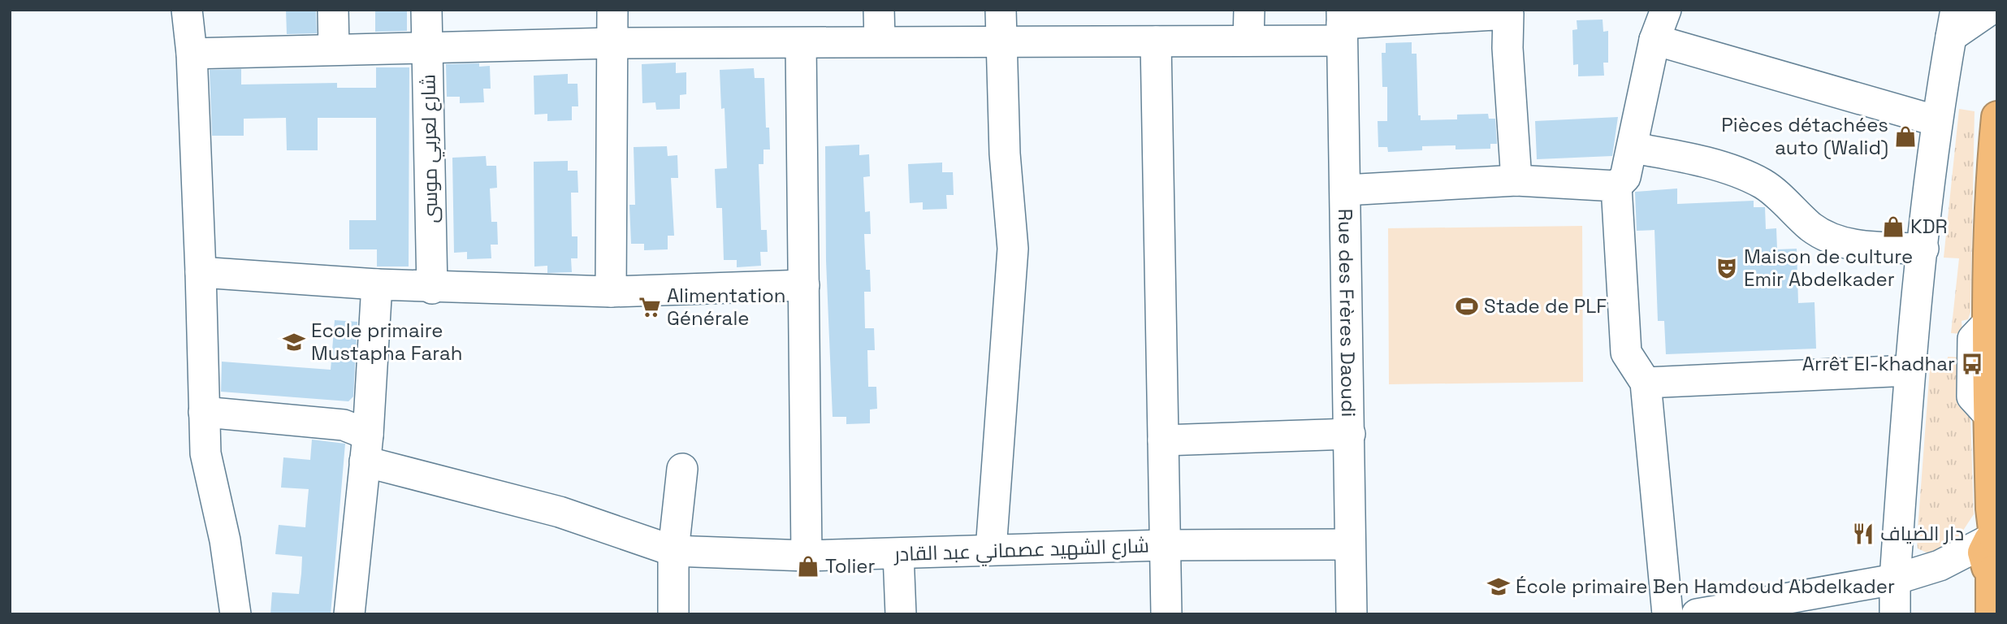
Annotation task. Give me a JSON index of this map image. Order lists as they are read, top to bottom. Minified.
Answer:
{"streets":{"street":["شارع لعربي موسى","Rue des Frères Daoudi","شارع الشهيد عصماني عبد القادر"]},"crossings":[["Rue des Frères Daoudi","شارع الشهيد عصماني عبد القادر"]],"places":{"shop":["Pièces détachées auto (Walid)","KDR","Tolier"],"theatre":["Maison de culture Emir Abdelkader"],"sports":["Stade de PLF"],"supermarket":["Alimentation Générale"],"school or university":["Ecole primaire Mustapha Farah","École primaire Ben Hamdoud Abdelkader"],"bus stop":["Arrêt El-khadhar"],"restaurant":["دار الضياف"]}}
